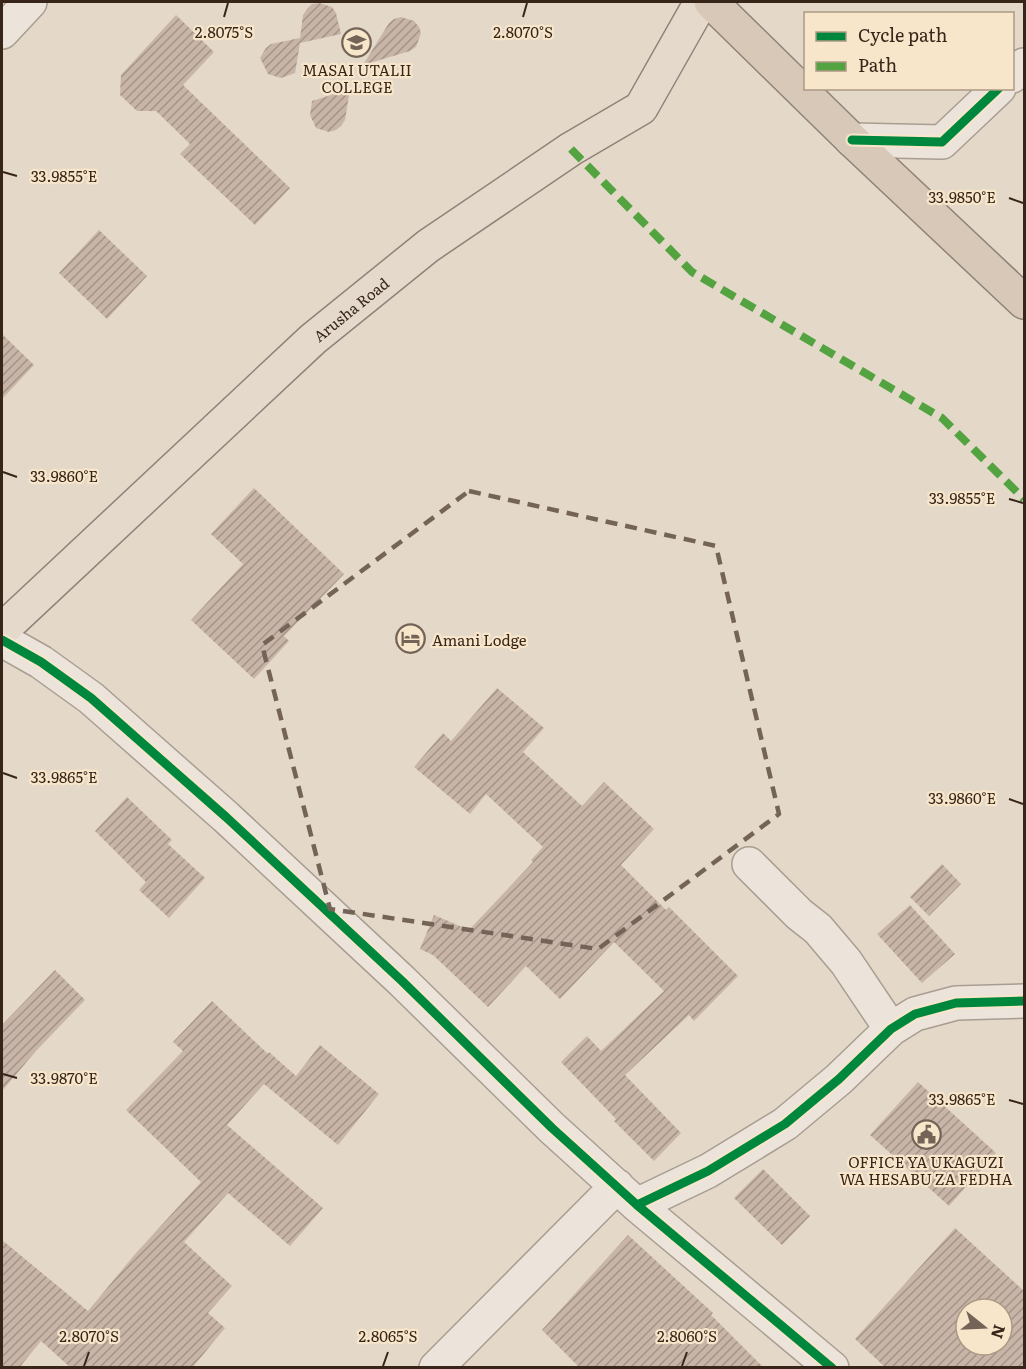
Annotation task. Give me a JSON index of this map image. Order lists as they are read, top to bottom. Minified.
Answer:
{"streets":{"main road":["Arusha Road"]},"places":{"school or university":["MASAI UTALII COLLEGE"],"hotel":["Amani Lodge"],"public building":["OFFICE YA UKAGUZI WA HESABU ZA FEDHA"]},"legend":["Cycle path","Path"],"north":"right","coordinates":["2.8075°S","2.8070°S","33.9855°E","33.9850°E","33.9860°E","33.9865°E","33.9870°E","2.8065°S","2.8060°S"]}
